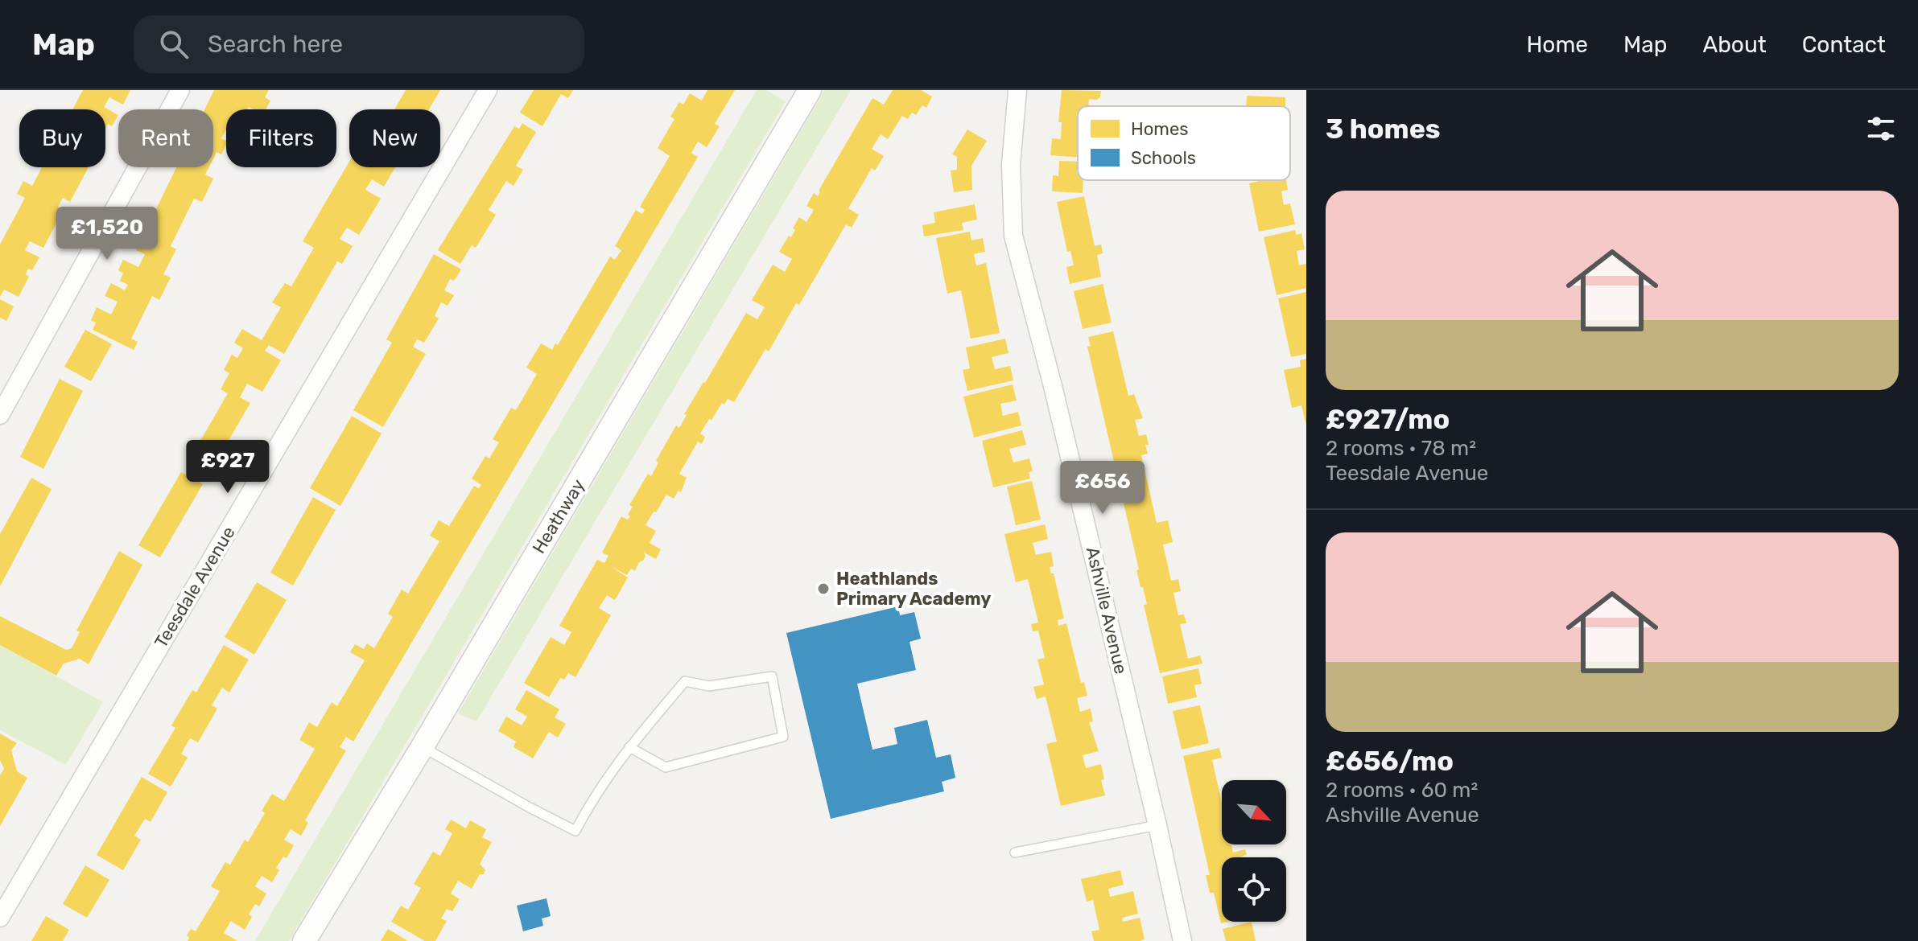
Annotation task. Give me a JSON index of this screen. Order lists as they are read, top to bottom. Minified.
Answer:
{"streets":{"street":["Heathway","Teesdale Avenue","Ashville Avenue"]},"places":["Heathlands Primary Academy"],"legend":["Homes","Schools"],"north":"bottom right","page":{"header":"Map","search":"Search here","nav":["Home","Map","About","Contact"],"heading":"3 homes","chip":["Buy","Rent","Filters","New"],"list":[{"name":"£927/mo","note":"2 rooms · 78 m² · Teesdale Avenue"},{"name":"£656/mo","note":"2 rooms · 60 m² · Ashville Avenue"}],"price":["£1,520","£927","£656"]}}
